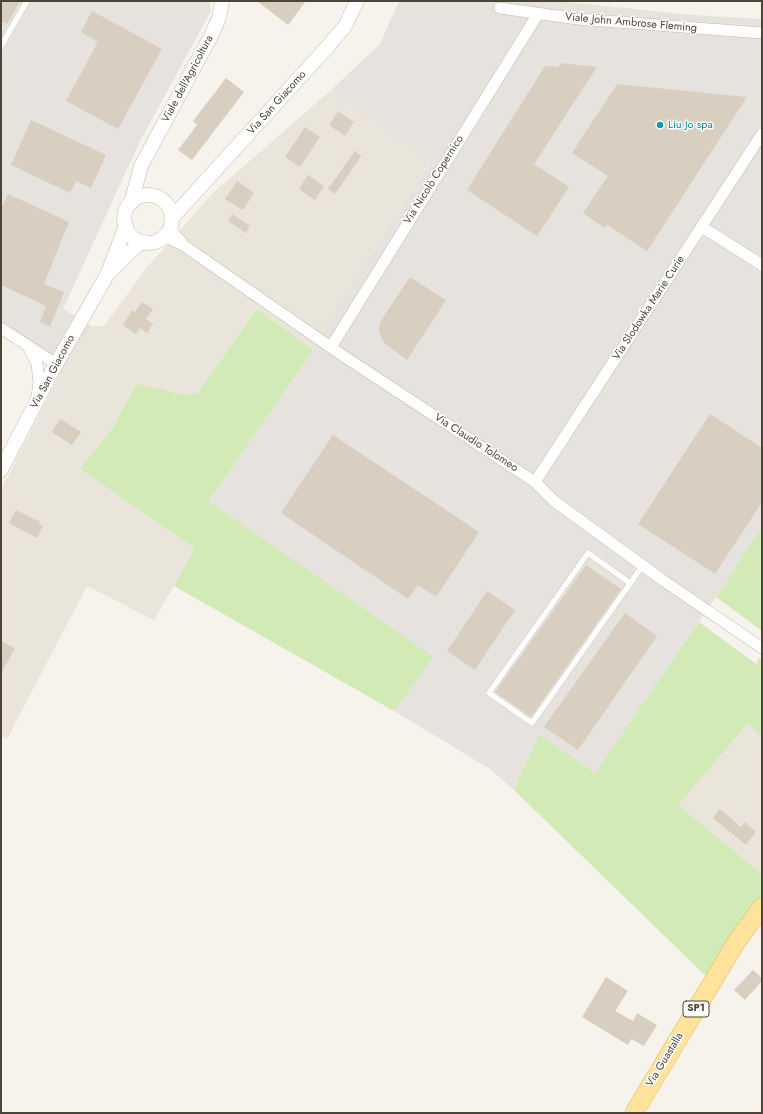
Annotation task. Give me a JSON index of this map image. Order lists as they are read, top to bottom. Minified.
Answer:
{"streets":{"main road":["SP1","Via Guastalla"],"street":["Viale John Ambrose Fleming","Viale dell'Agricoltura","Via San Giacomo","Via Nicolò Copernico","Via Slodowka Marie Curie","Via Claudio Tolomeo"]},"crossings":[["Viale John Ambrose Fleming","Via Nicolò Copernico"],["Viale dell'Agricoltura","Via San Giacomo"],["Viale dell'Agricoltura","Via Claudio Tolomeo"],["Via San Giacomo","Via Claudio Tolomeo"],["Via Nicolò Copernico","Via Claudio Tolomeo"],["Via Slodowka Marie Curie","Via Claudio Tolomeo"]],"places":["Liu Jo spa"]}
